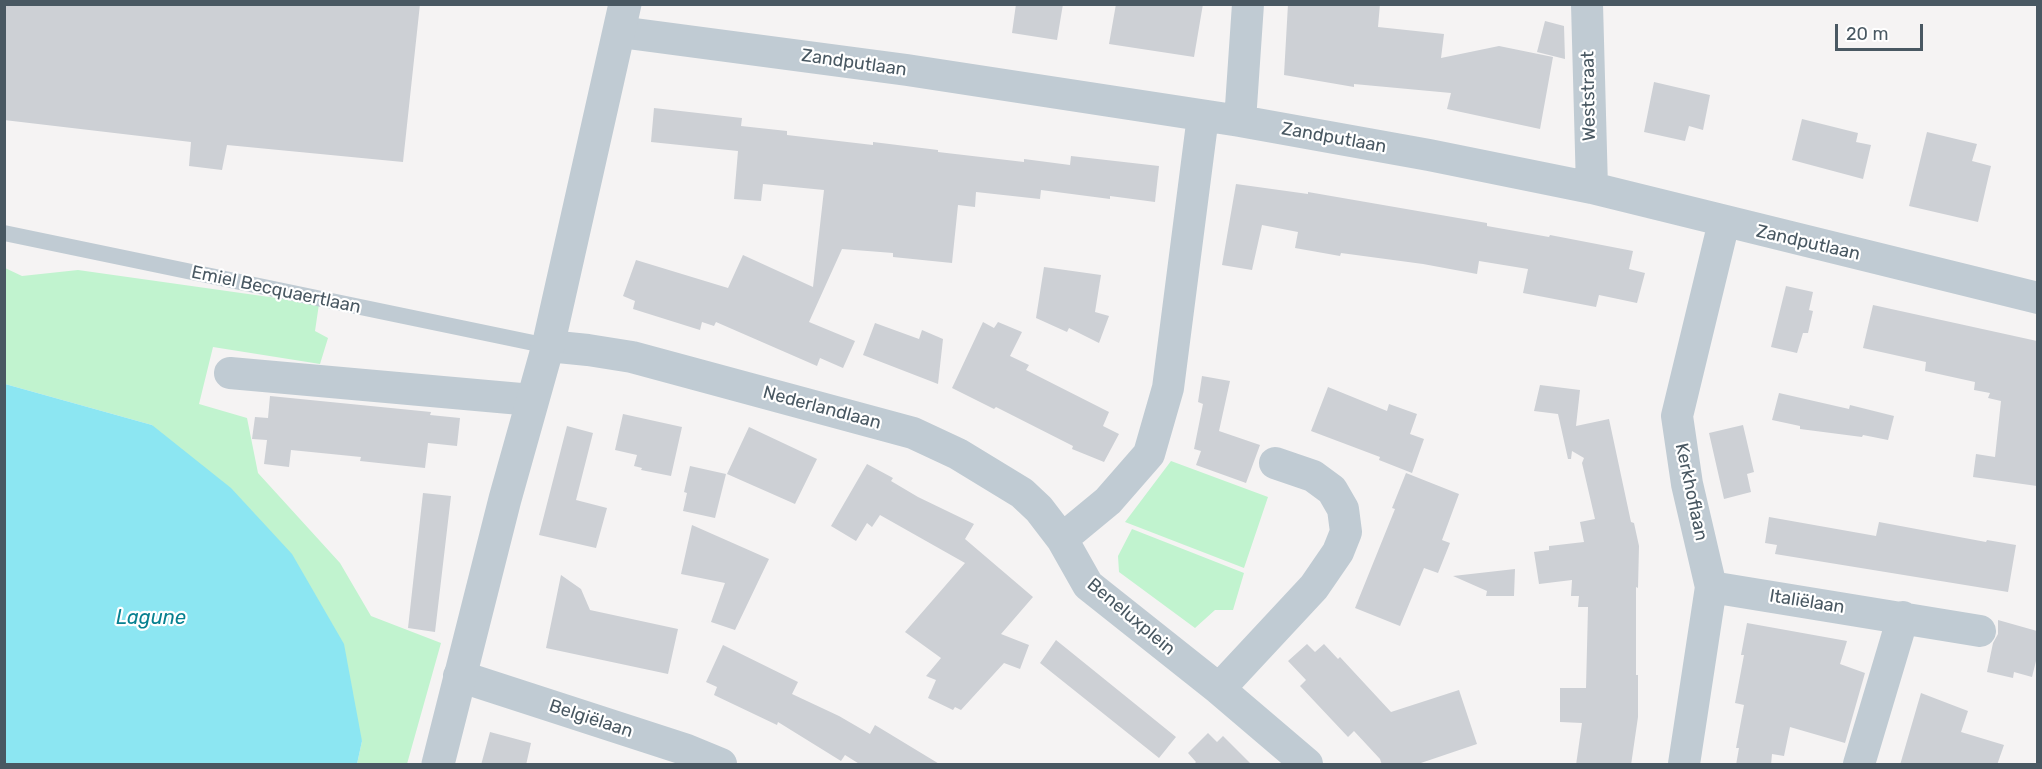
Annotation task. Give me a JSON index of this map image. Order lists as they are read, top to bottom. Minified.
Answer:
{"streets":{"street":["Zandputlaan","Weststraat","Nederlandlaan","Kerkhoflaan","Italiëlaan","Beneluxplein","Belgiëlaan"],"lane":["Emiel Becquaertlaan"]},"crossings":[["Zandputlaan","Weststraat"],["Zandputlaan","Kerkhoflaan"],["Emiel Becquaertlaan","Nederlandlaan"],["Nederlandlaan","Beneluxplein"],["Kerkhoflaan","Italiëlaan"]],"water":["Lagune"],"scale_bar":"20 m"}
